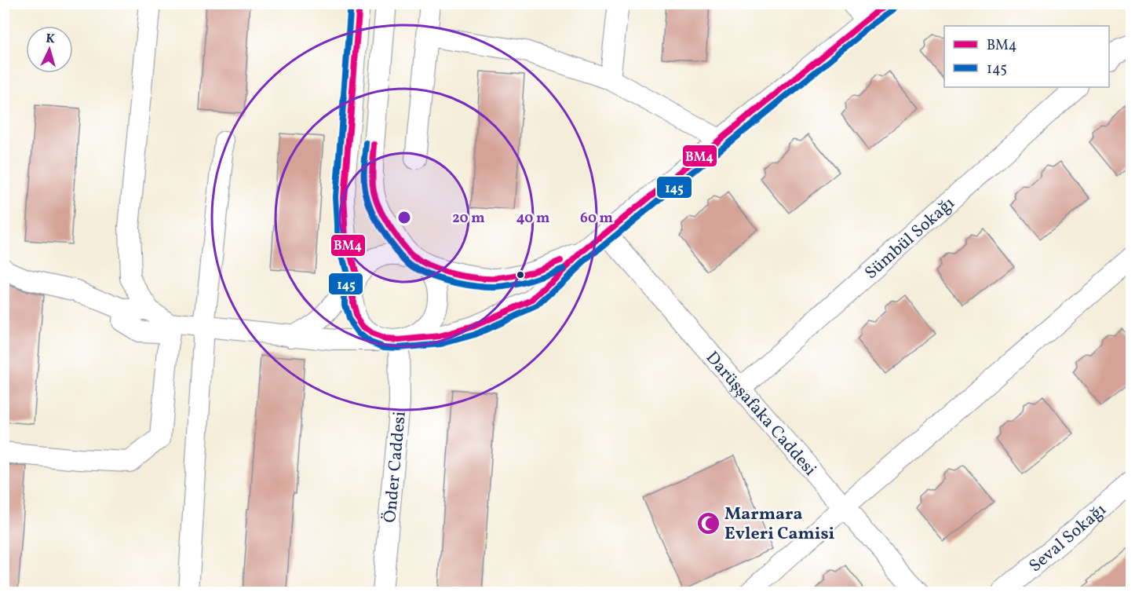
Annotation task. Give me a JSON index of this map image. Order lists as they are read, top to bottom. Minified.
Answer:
{"streets":{"street":["Sümbül Sokağı","Darüşşafaka Caddesi","Önder Caddesi","Seval Sokağı"]},"crossings":[["Sümbül Sokağı","Darüşşafaka Caddesi"]],"places":{"mosque":["Marmara Evleri Camisi"]},"lines":["transit line BM4","transit line 145"],"legend":["BM4","145"],"north":"top","rings":["20 m","40 m","60 m"]}
